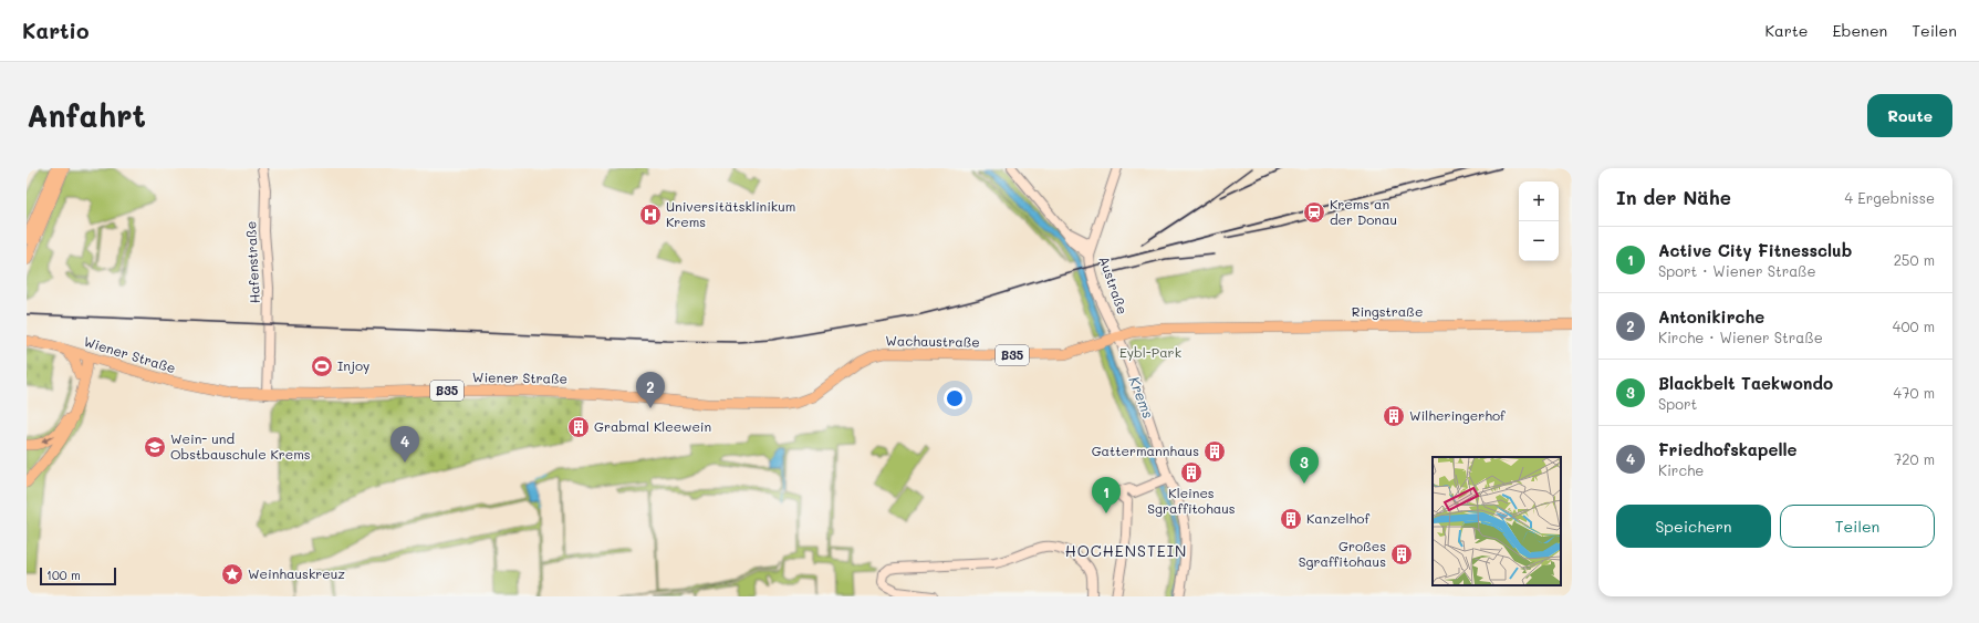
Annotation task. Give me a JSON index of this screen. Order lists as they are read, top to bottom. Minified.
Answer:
{"streets":{"main road":["Ringstraße","Wachaustraße","Wiener Straße","B35"],"street":["Hafenstraße","Austraße"]},"crossings":[["Hafenstraße","Wiener Straße"],["Austraße","Wachaustraße"],["Ringstraße","Wachaustraße"],["Wachaustraße","Wiener Straße"]],"districts":["HOCHENSTEIN"],"water":["Krems"],"parks":["Eybl-Park"],"places":{"station":["Krems an der Donau"],"hospital":["Universitätsklinikum Krems"],"sports":["Injoy"],"building":["Wilheringerhof","Grabmal Kleewein","Gattermannhaus","Kleines Sgraffitohaus","Kanzelhof","Großes Sgraffitohaus"],"school or university":["Wein- und Obstbauschule Krems"],"place":["Weinhauskreuz"]},"scale_bar":"100 m","page":{"header":"Kartio","nav":["Karte","Ebenen","Teilen"],"buttons":["Route",["Speichern","Teilen"]],"title":"Anfahrt","heading":["In der Nähe","4 Ergebnisse"],"map_buttons":["+","−"],"list":[{"mark":"1","name":"Active City Fitnessclub","note":"Sport · Wiener Straße","value":"250 m"},{"mark":"2","name":"Antonikirche","note":"Kirche · Wiener Straße","value":"400 m"},{"mark":"3","name":"Blackbelt Taekwondo","note":"Sport","value":"470 m"},{"mark":"4","name":"Friedhofskapelle","note":"Kirche","value":"720 m"}],"pins":["2","4","3","1"],"scale":"100 m"}}
